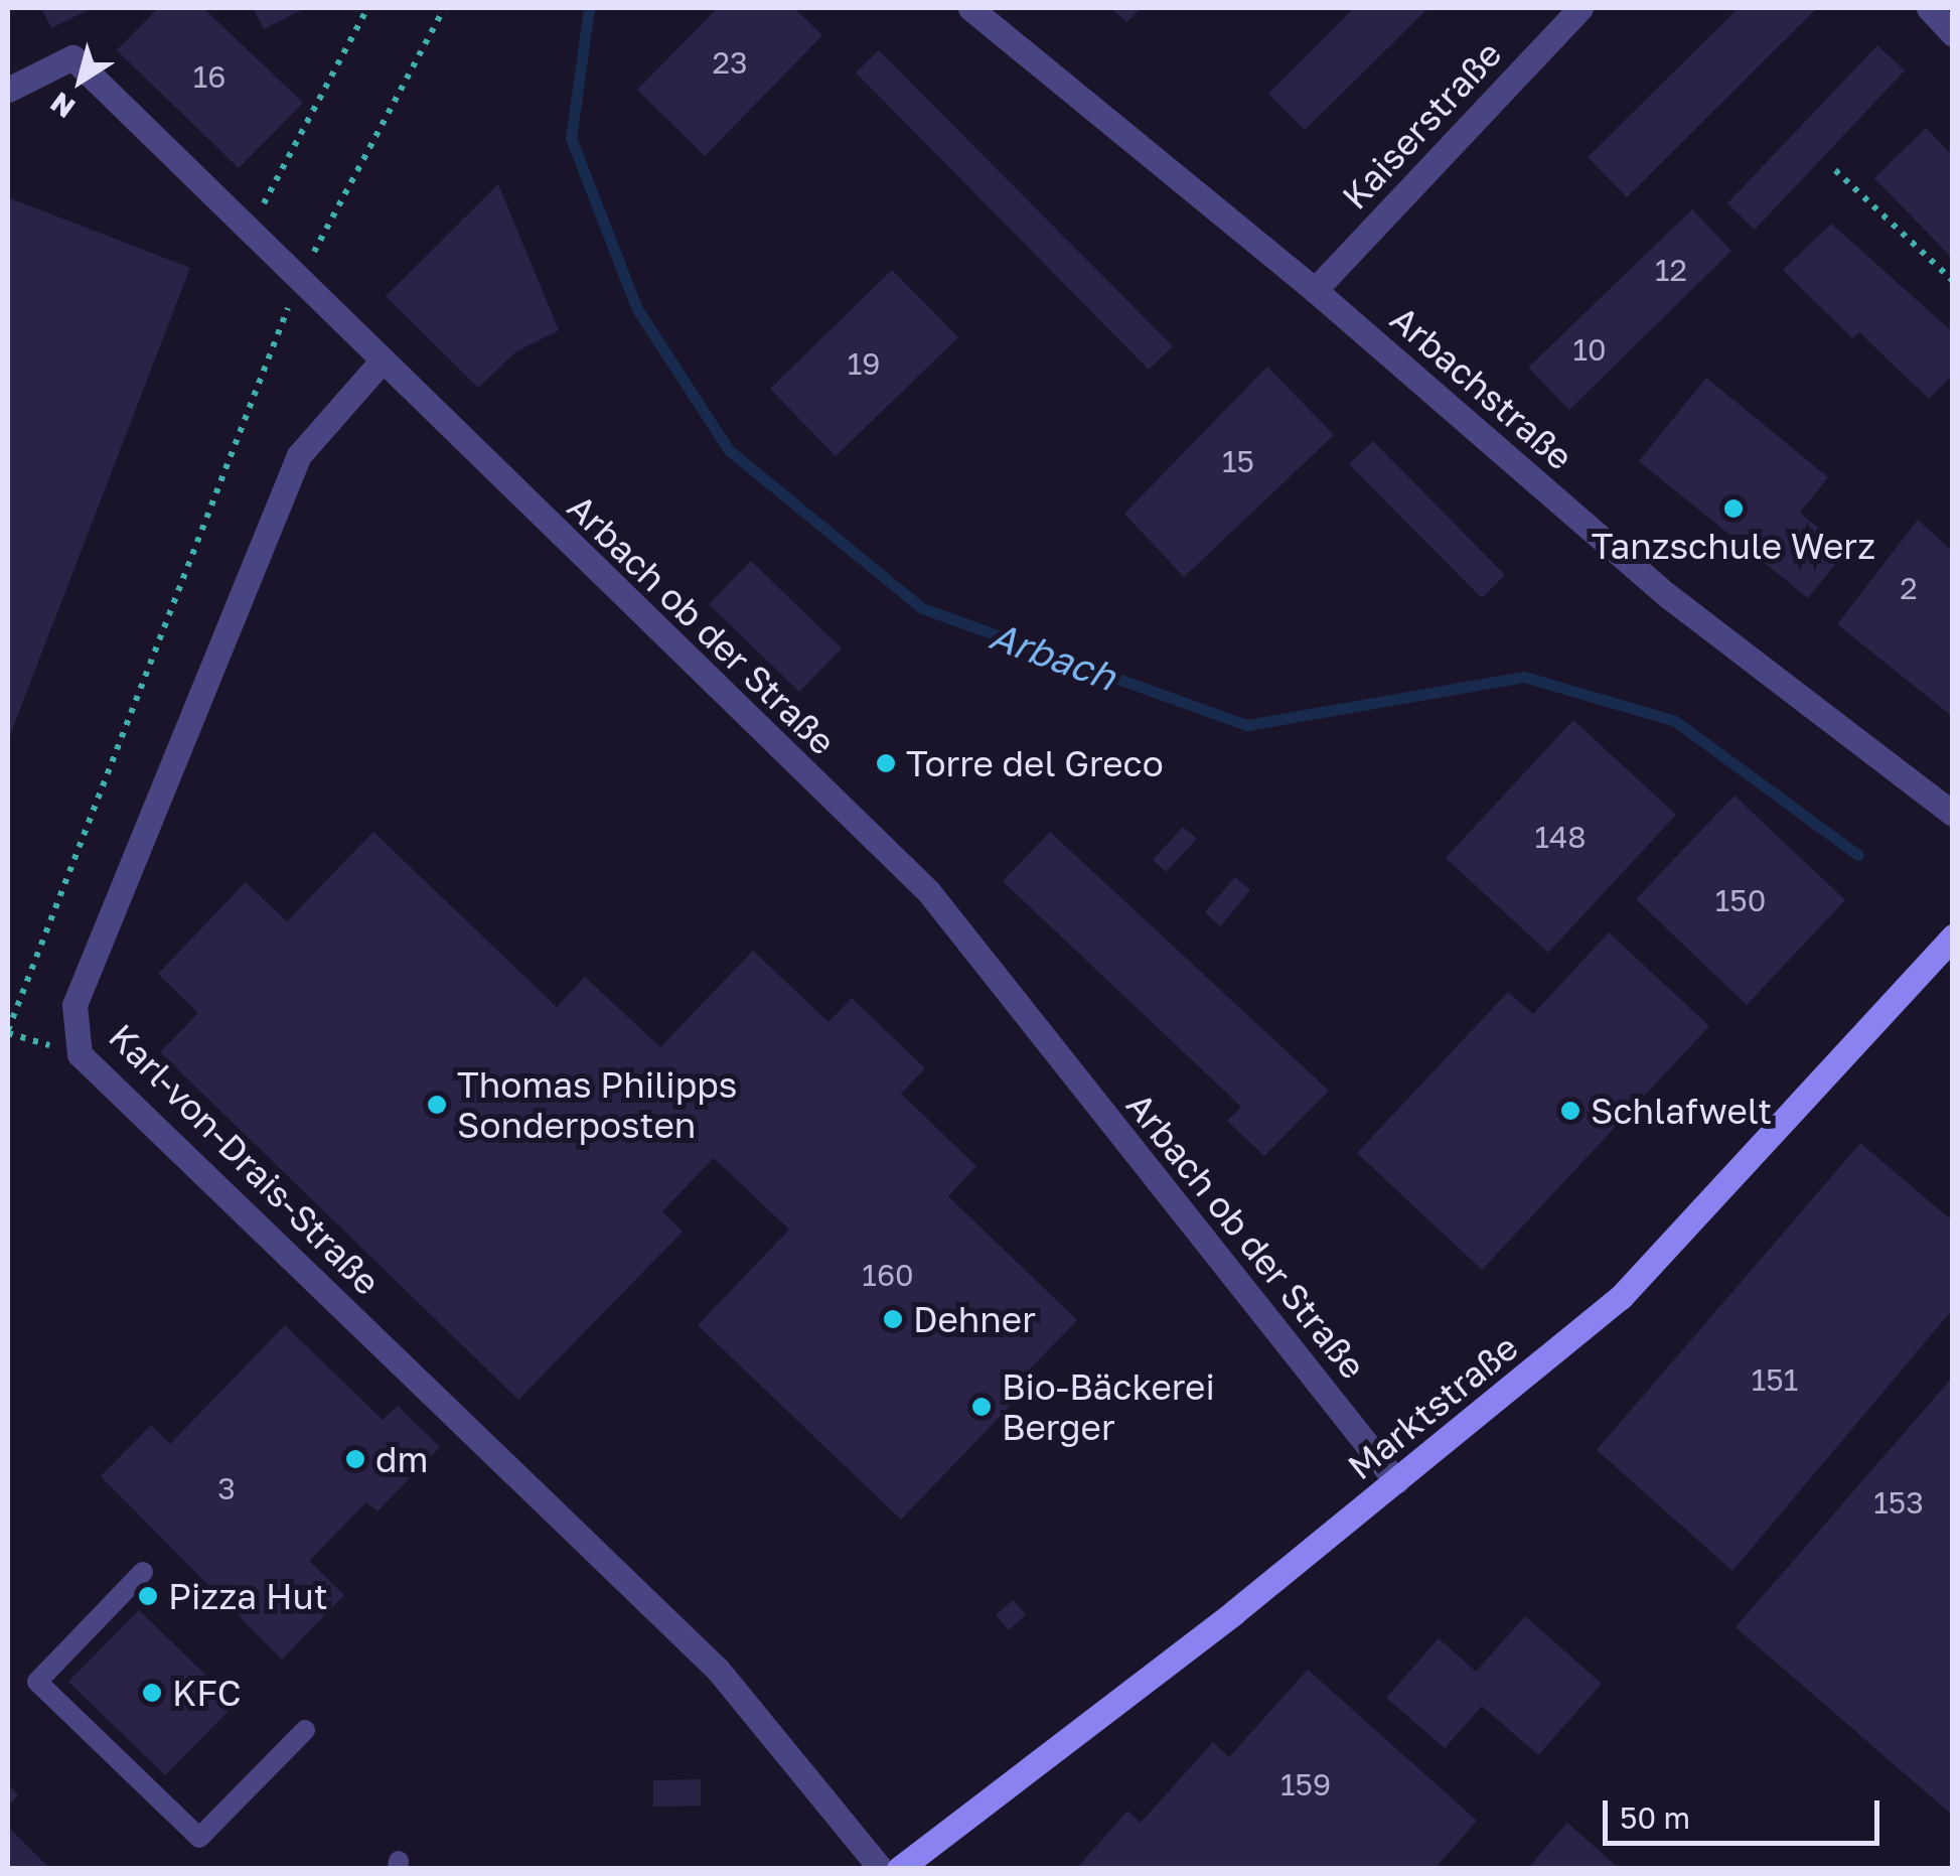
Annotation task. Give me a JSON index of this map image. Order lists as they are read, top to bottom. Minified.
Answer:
{"streets":{"main road":["Marktstraße"],"street":["Kaiserstraße","Arbachstraße","Arbach ob der Straße","Karl-von-Drais-Straße"]},"crossings":[["Kaiserstraße","Arbachstraße"],["Arbach ob der Straße","Karl-von-Drais-Straße"],["Arbach ob der Straße","Marktstraße"]],"water":["Arbach"],"places":["Tanzschule Werz","Torre del Greco","Thomas Philipps Sonderposten","Schlafwelt","Dehner","Bio-Bäckerei Berger","dm","Pizza Hut","KFC"],"house_numbers":["23","16","12","10","19","15","2","148","150","160","151","3","153","159"],"scale_bar":"50 m","north":"bottom left"}
